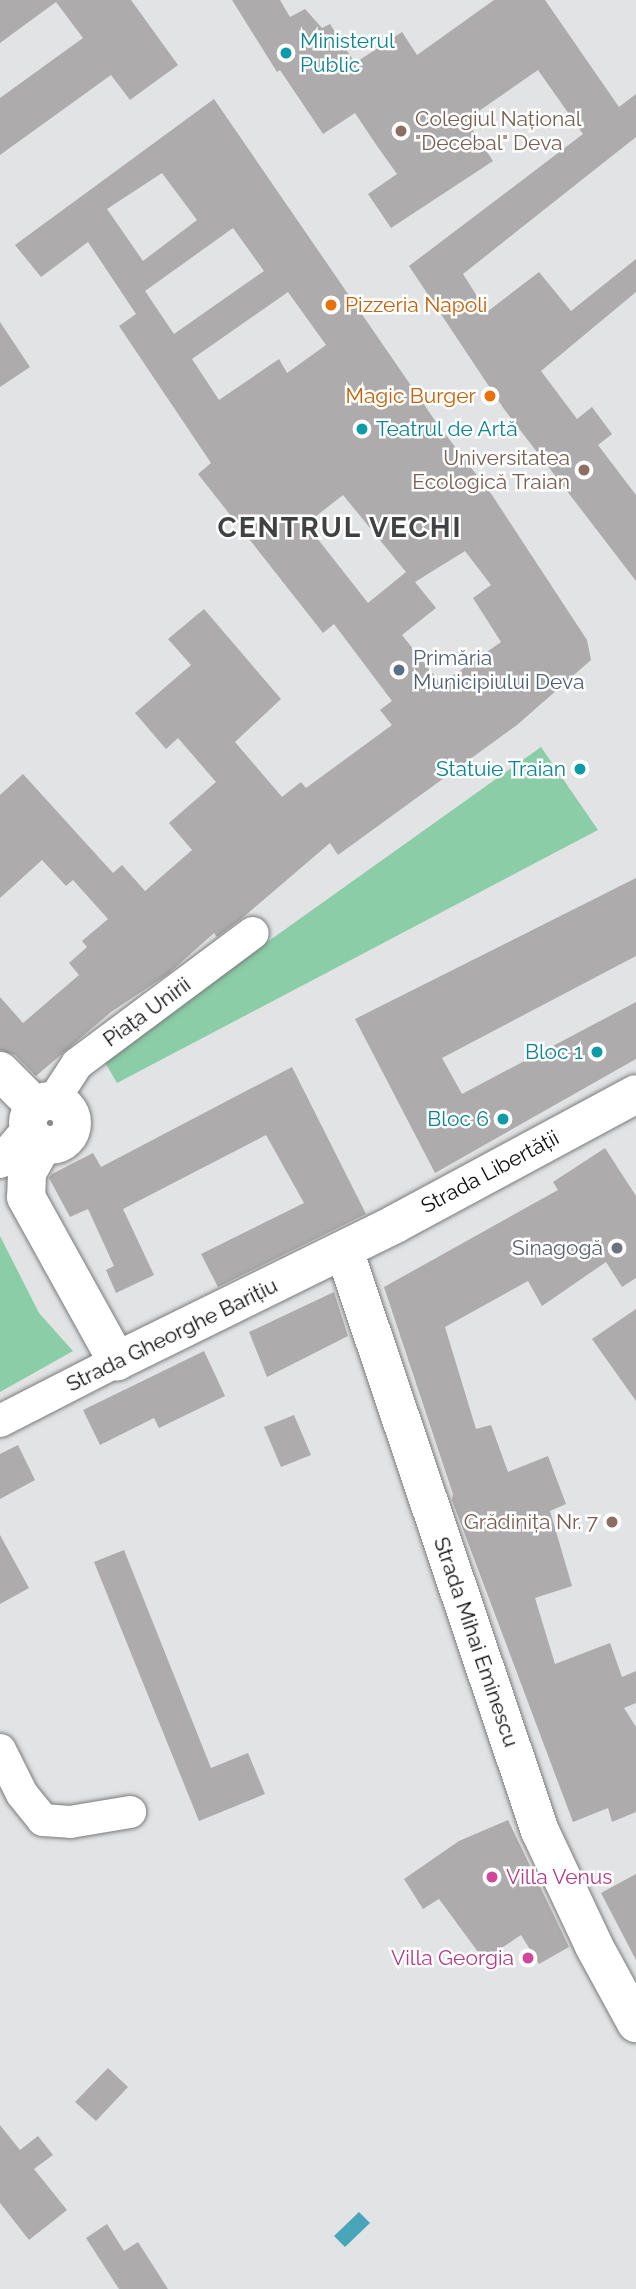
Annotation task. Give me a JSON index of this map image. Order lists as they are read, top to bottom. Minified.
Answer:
{"streets":{"street":["Piața Unirii","Strada Libertății","Strada Gheorghe Barițiu","Strada Mihai Eminescu"]},"crossings":[["Strada Libertății","Strada Gheorghe Barițiu"],["Strada Libertății","Strada Mihai Eminescu"],["Strada Gheorghe Barițiu","Strada Mihai Eminescu"]],"districts":["CENTRUL VECHI"],"places":["Ministerul Public","Colegiul Național \"Decebal\" Deva","Pizzeria Napoli","Magic Burger","Teatrul de Artă","Universitatea Ecologică Traian","Primăria Municipiului Deva","Statuie Traian","Bloc 1","Bloc 6","Sinagogă","Grădinița Nr. 7","Villa Venus","Villa Georgia"]}
